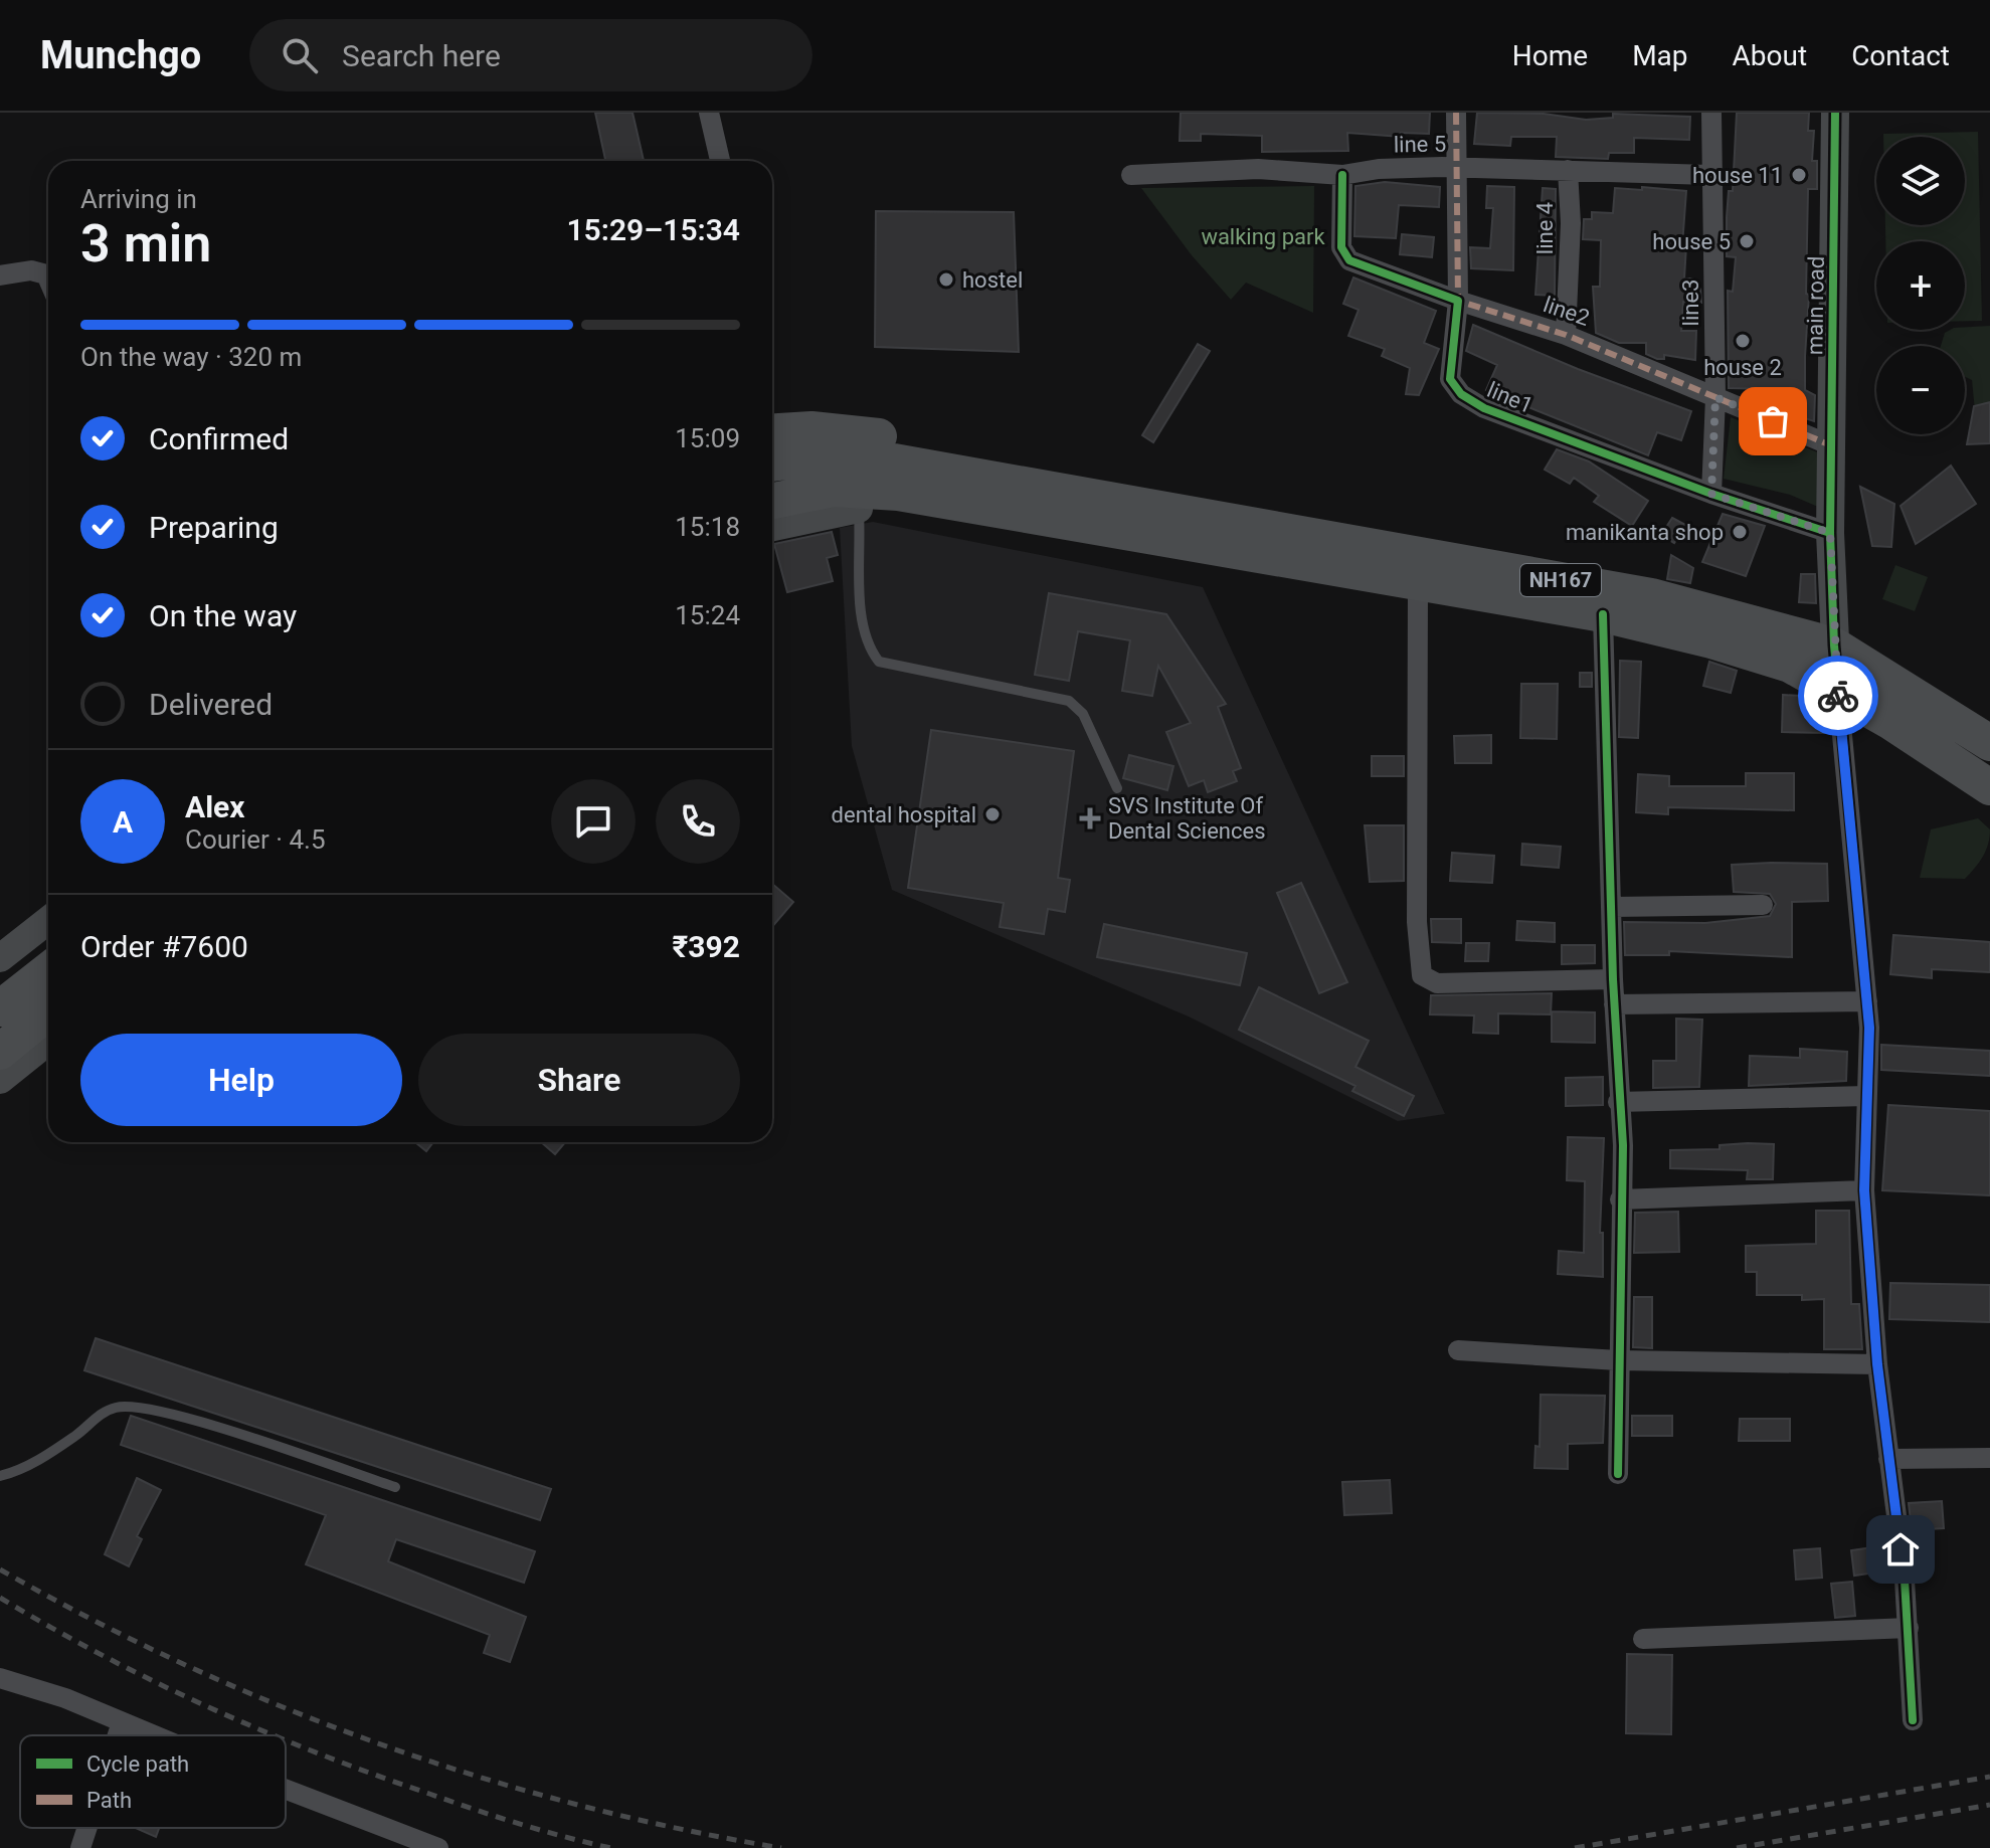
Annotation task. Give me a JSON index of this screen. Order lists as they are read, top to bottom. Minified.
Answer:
{"streets":{"highway":["NH167"],"street":["line 5","line 4","line3","main road","line2","line1"]},"crossings":[["line 5","line 4"],["line 5","line3"],["line 4","line2"],["line3","line2"],["line3","line1"],["main road","line2"],["main road","line1"],["main road","NH167"],["line2","line1"]],"parks":["walking park"],"places":{"other":["house 11","house 5","hostel","house 2","manikanta shop","dental hospital"],"health":["SVS Institute Of Dental Sciences"]},"legend":["Cycle path","Path"],"page":{"header":"Munchgo","search":"Search here","nav":["Home","Map","About","Contact"],"map_buttons":["+","−"],"heading":["3 min","Arriving in","15:29–15:34"],"panel":["Alex","Courier · 4.5","Order #7600","₹392"],"bar":"On the way · 320 m","list":[["Confirmed","15:09"],["Preparing","15:18"],["On the way","15:24"],"Delivered"],"round":"A","buttons":["Help","Share"]}}
